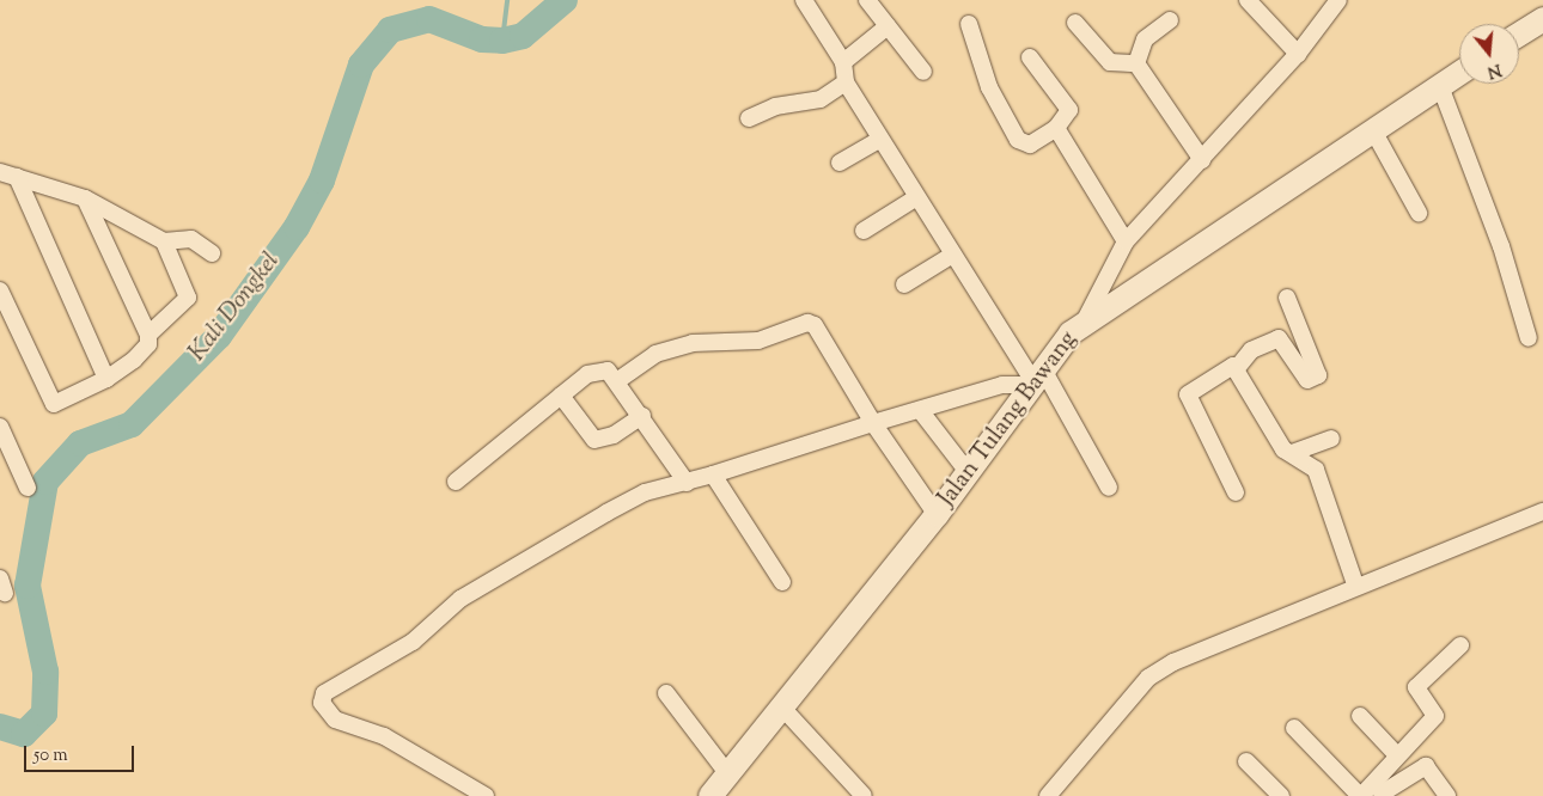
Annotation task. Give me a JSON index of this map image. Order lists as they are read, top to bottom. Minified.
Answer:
{"streets":{"street":["Jalan Tulang Bawang"]},"water":["Kali Dongkel"],"scale_bar":"50 m","north":"bottom"}
